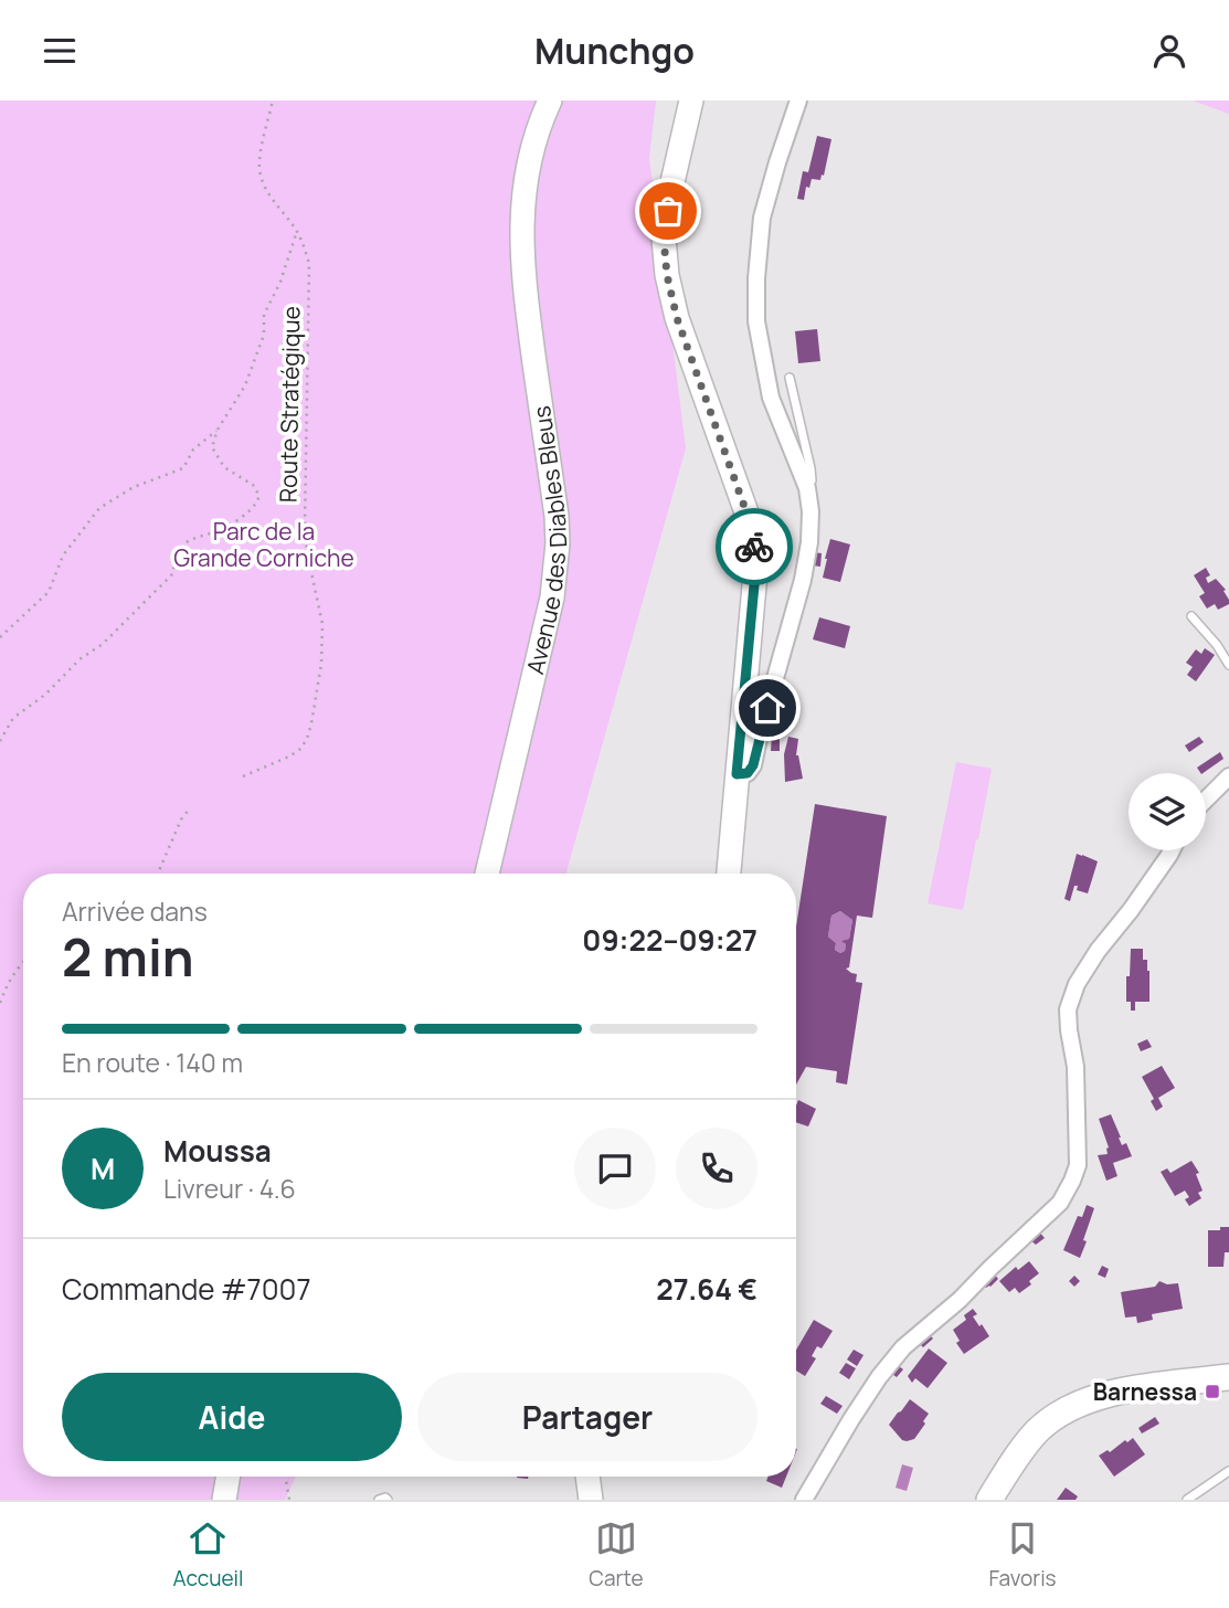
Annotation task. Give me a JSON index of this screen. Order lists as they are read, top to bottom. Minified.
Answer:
{"streets":{"main road":["Avenue des Diables Bleus"],"path":["Route Stratégique"]},"parks":["Parc de la Grande Corniche"],"places":{"transit":["Barnessa"]},"page":{"header":"Munchgo","heading":["2 min","Arrivée dans","09:22–09:27"],"panel":["Moussa","Livreur · 4.6","Commande #7007","27.64 €"],"bar":"En route · 140 m","round":"M","buttons":["Aide","Partager"],"tabs":["Accueil","Carte","Favoris"]}}
